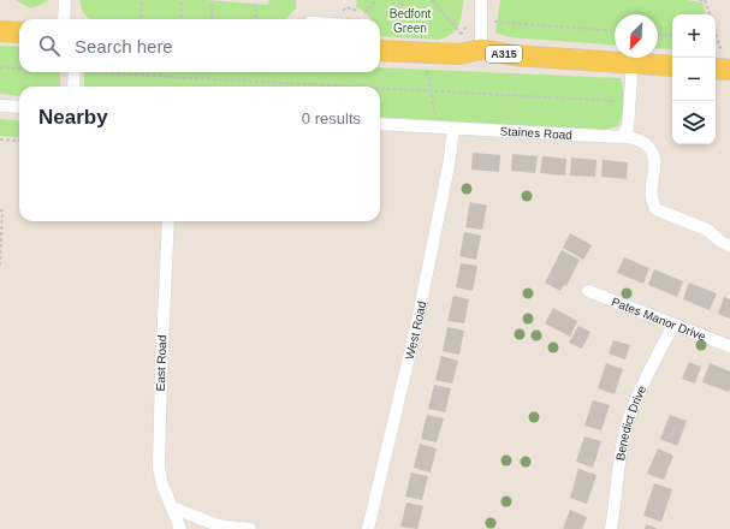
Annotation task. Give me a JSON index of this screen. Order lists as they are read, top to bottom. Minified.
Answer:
{"streets":{"main road":["A315"],"street":["Staines Road","Pates Manor Drive","West Road","East Road","Benedict Drive"]},"crossings":[["Staines Road","West Road"],["Pates Manor Drive","Benedict Drive"]],"parks":["Bedfont Green"],"north":"bottom left","page":{"map_buttons":["+","−"],"search":"Search here","heading":["Nearby","0 results"]}}
